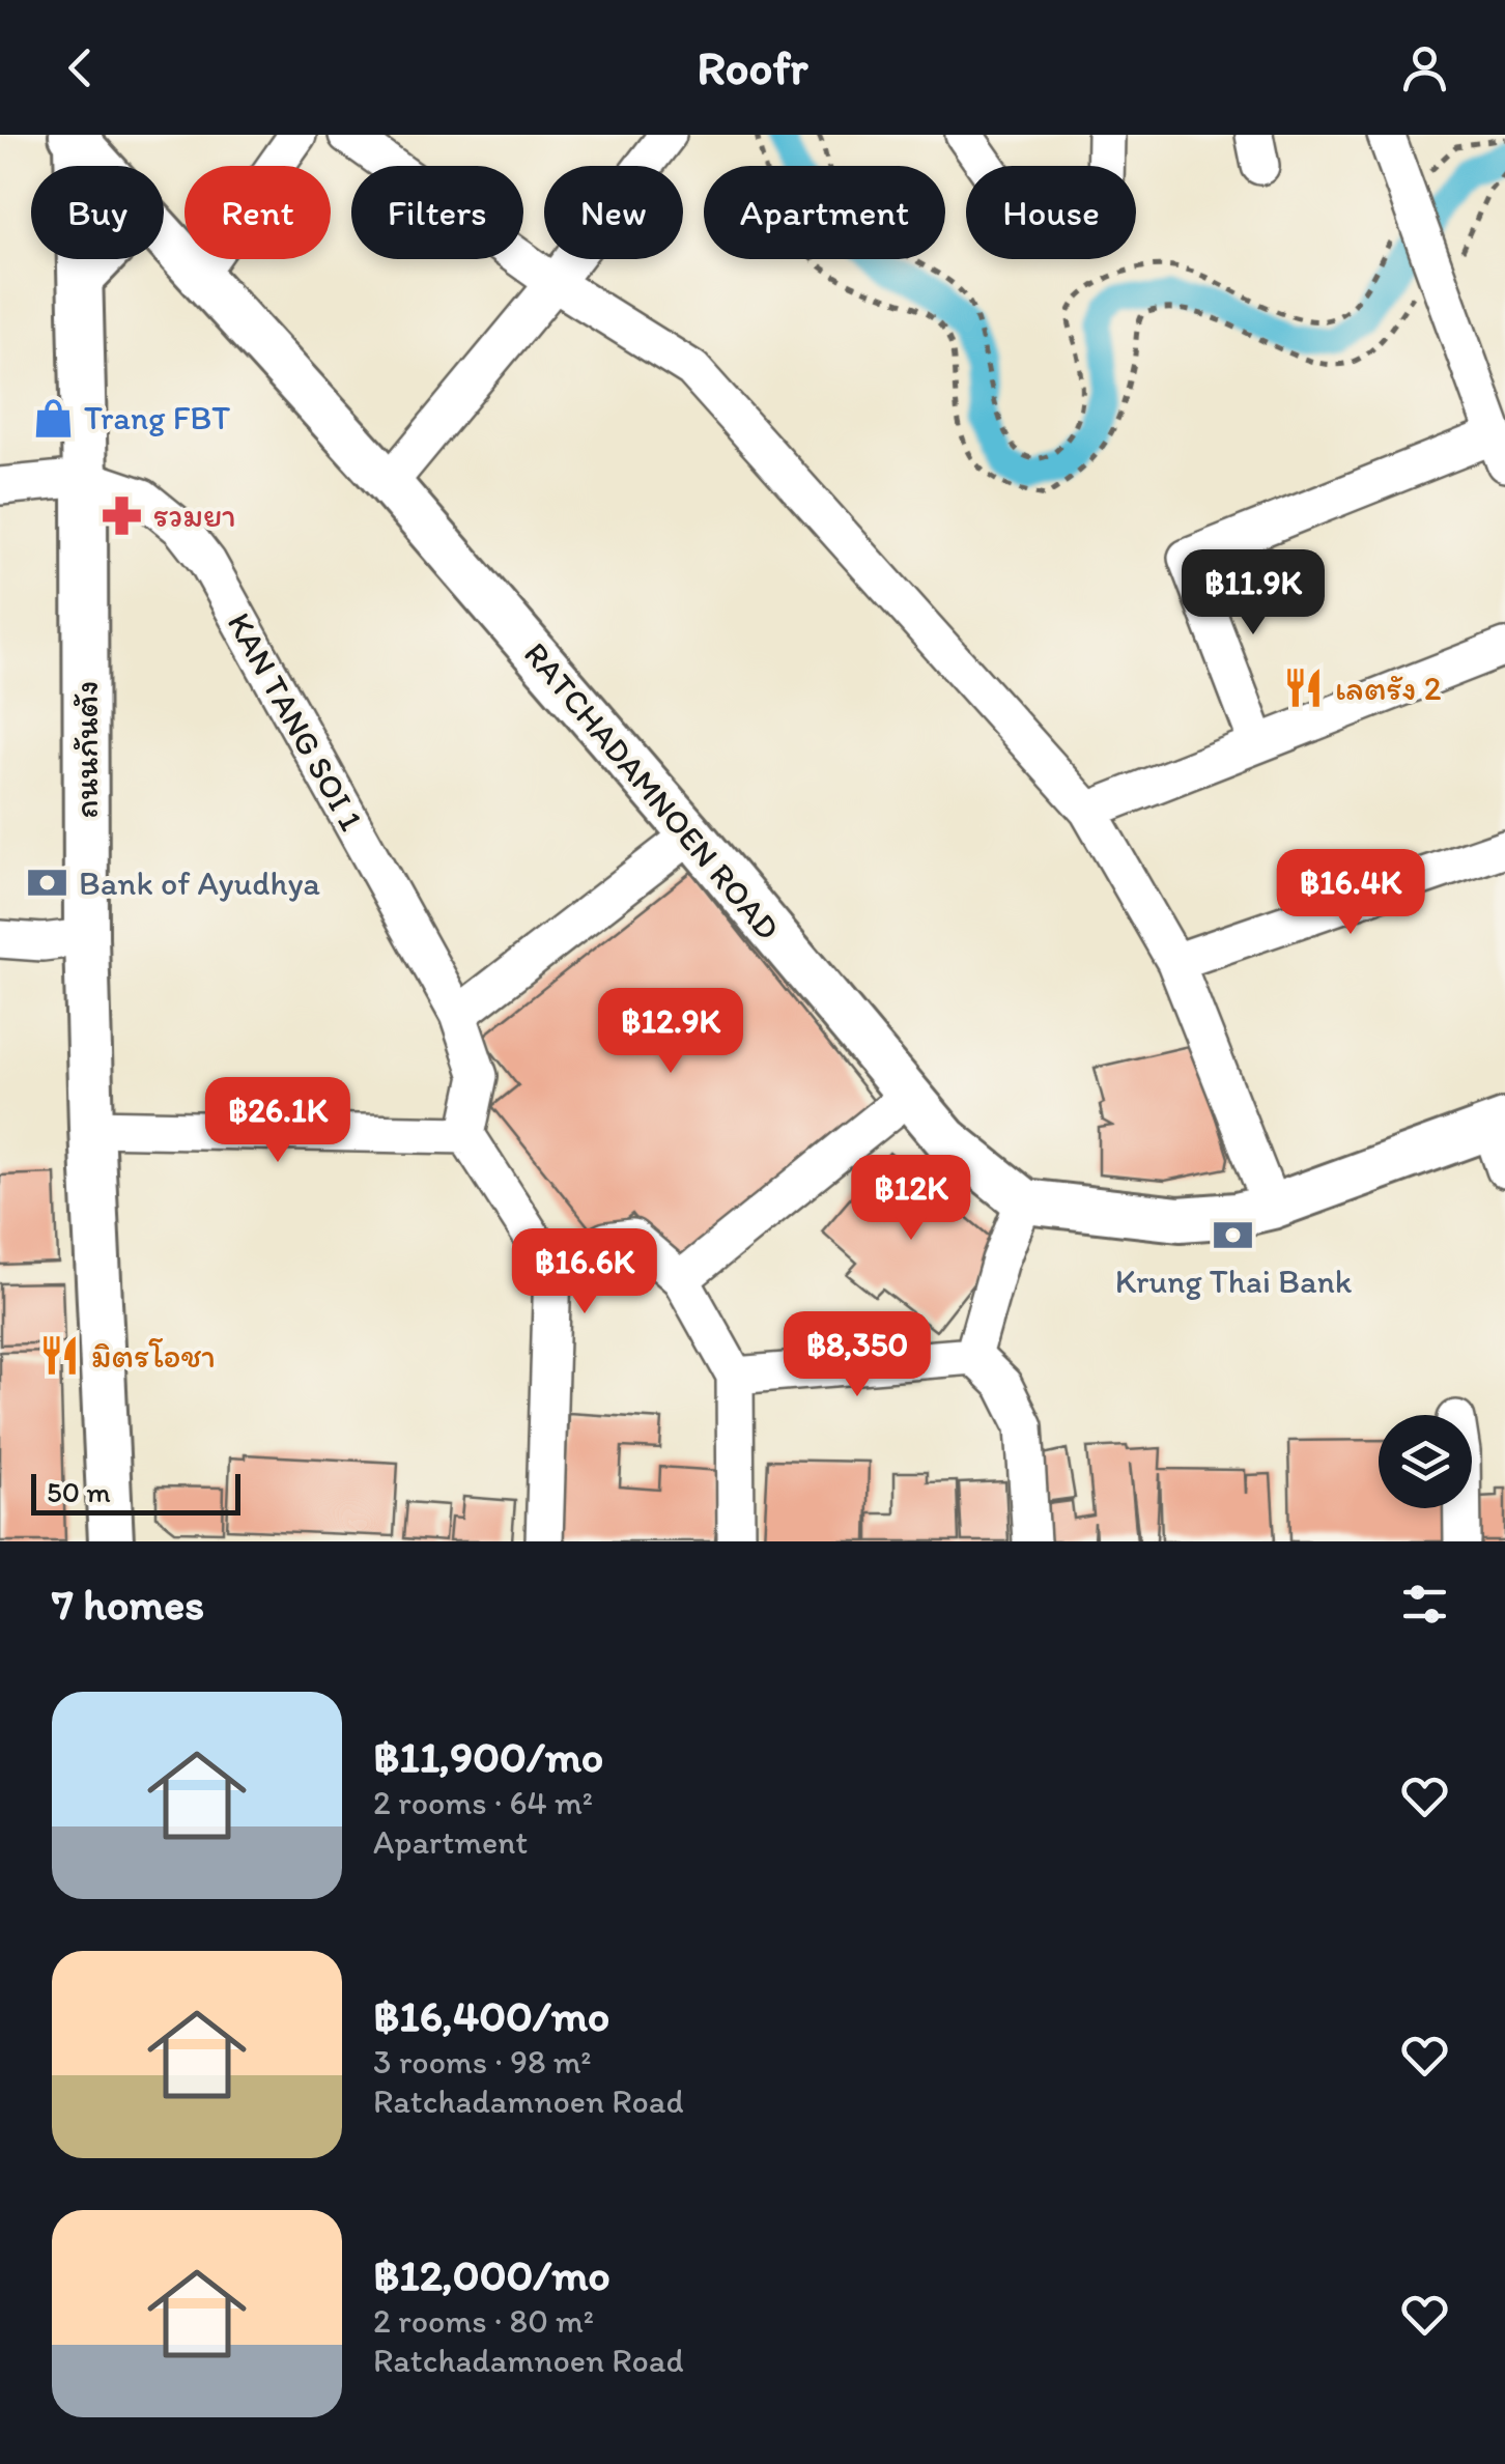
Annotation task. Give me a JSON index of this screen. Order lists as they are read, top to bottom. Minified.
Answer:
{"streets":{"main road":["ถนนกันตัง","RATCHADAMNOEN ROAD"],"street":["KAN TANG SOI 1"]},"crossings":[["KAN TANG SOI 1","ถนนกันตัง"],["ถนนกันตัง","RATCHADAMNOEN ROAD"]],"places":{"shop":["Trang FBT"],"pharmacy":["รวมยา"],"restaurant":["เลตรัง 2","มิตรโอชา"],"bank":["Bank of Ayudhya","Krung Thai Bank"]},"scale_bar":"50 m","page":{"header":"Roofr","chip":["Buy","Rent","Filters","New","Apartment","House"],"price":["฿11.9K","฿16.4K","฿12.9K","฿26.1K","฿12K","฿16.6K","฿8,350"],"scale":"50 m","heading":"7 homes","list":[{"name":"฿11,900/mo","note":"2 rooms · 64 m² · Apartment"},{"name":"฿16,400/mo","note":"3 rooms · 98 m² · Ratchadamnoen Road"},{"name":"฿12,000/mo","note":"2 rooms · 80 m² · Ratchadamnoen Road"}]}}
